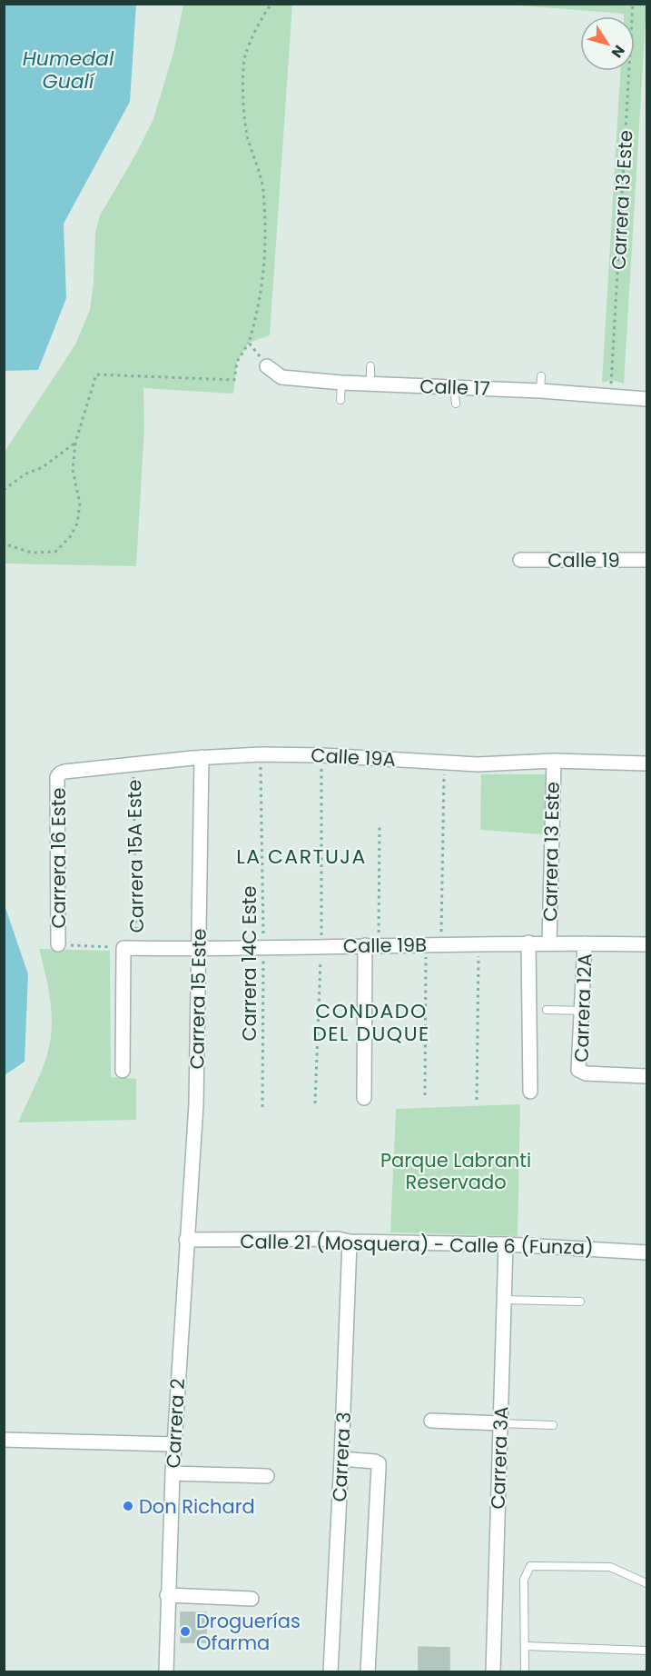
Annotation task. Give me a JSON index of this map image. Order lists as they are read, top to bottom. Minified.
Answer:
{"streets":{"street":["Carrera 13 Este","Calle 17","Calle 19","Calle 19A","Carrera 15A Este","Carrera 16 Este","Calle 19B","Carrera 15 Este","Carrera 12A","Calle 21 (Mosquera) - Calle 6 (Funza)","Carrera 2","Carrera 3","Carrera 3A"],"path":["Carrera 14C Este"]},"crossings":[["Carrera 13 Este","Calle 17"],["Carrera 13 Este","Calle 19A"],["Carrera 13 Este","Calle 19B"],["Calle 19A","Carrera 15A Este"],["Calle 19A","Carrera 16 Este"],["Calle 19A","Carrera 14C Este"],["Calle 19A","Carrera 15 Este"],["Carrera 15A Este","Calle 19B"],["Calle 19B","Carrera 14C Este"],["Calle 19B","Carrera 15 Este"],["Calle 19B","Carrera 12A"],["Carrera 15 Este","Calle 21 (Mosquera) - Calle 6 (Funza)"],["Carrera 15 Este","Carrera 2"],["Calle 21 (Mosquera) - Calle 6 (Funza)","Carrera 2"],["Calle 21 (Mosquera) - Calle 6 (Funza)","Carrera 3"],["Calle 21 (Mosquera) - Calle 6 (Funza)","Carrera 3A"]],"districts":["LA CARTUJA","CONDADO DEL DUQUE"],"water":["Humedal Gualí"],"parks":["Parque Labranti Reservado"],"places":["Don Richard","Droguerías Ofarma"],"north":"bottom right"}
